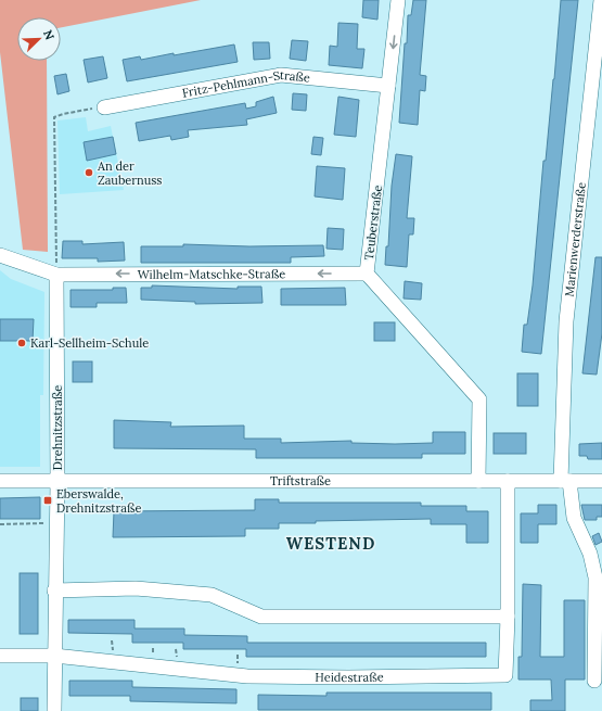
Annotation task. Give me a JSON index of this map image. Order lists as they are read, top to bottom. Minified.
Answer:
{"streets":{"street":["Fritz-Pehlmann-Straße","Teuberstraße","Marienwerderstraße","Wilhelm-Matschke-Straße","Drehnitzstraße","Triftstraße","Heidestraße"]},"crossings":[["Fritz-Pehlmann-Straße","Teuberstraße"],["Teuberstraße","Wilhelm-Matschke-Straße"],["Teuberstraße","Triftstraße"],["Marienwerderstraße","Triftstraße"],["Wilhelm-Matschke-Straße","Drehnitzstraße"],["Drehnitzstraße","Triftstraße"],["Drehnitzstraße","Heidestraße"],["Triftstraße","Heidestraße"]],"one_way":["Wilhelm-Matschke-Straße"],"districts":["WESTEND"],"places":{"other":["An der Zaubernuss","Karl-Sellheim-Schule"],"transit":["Eberswalde, Drehnitzstraße"]},"north":"top right"}
